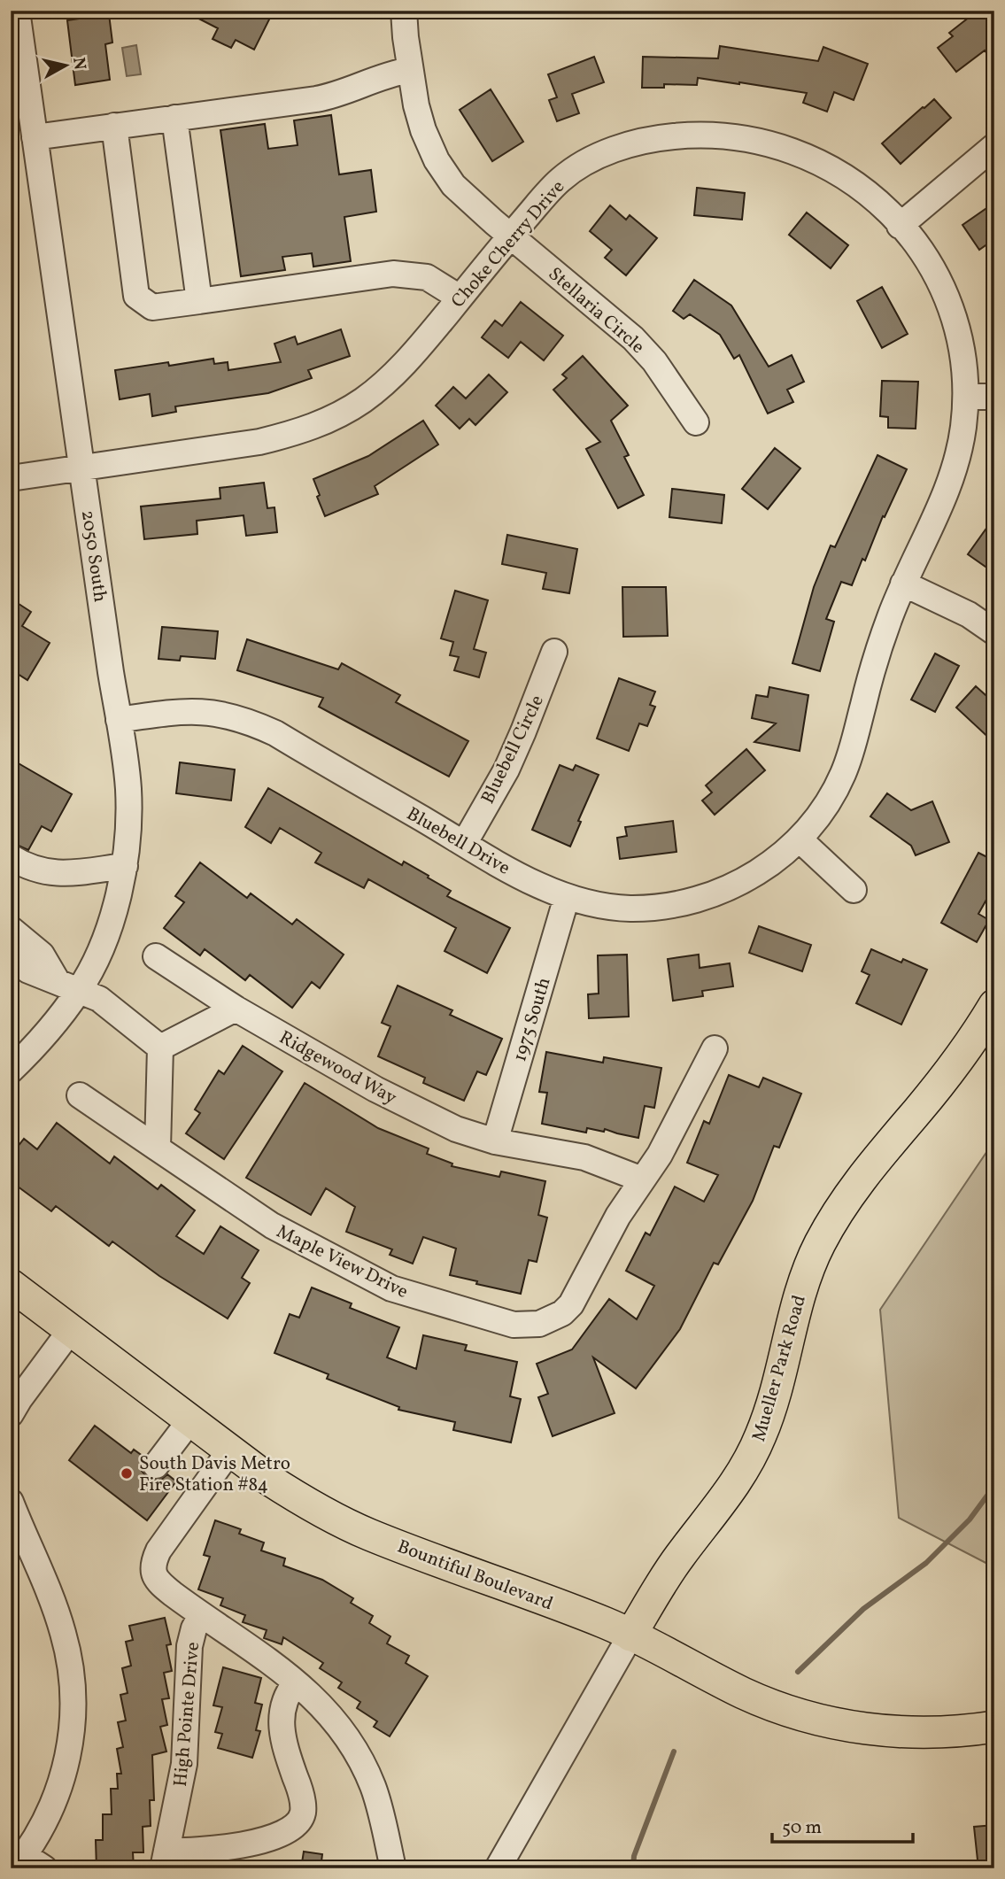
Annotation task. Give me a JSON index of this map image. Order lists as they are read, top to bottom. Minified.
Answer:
{"streets":{"main road":["Mueller Park Road","Bountiful Boulevard"],"street":["Choke Cherry Drive","Stellaria Circle","2050 South","Bluebell Circle","Bluebell Drive","1975 South","Ridgewood Way","Maple View Drive","High Pointe Drive"]},"crossings":[["Choke Cherry Drive","Stellaria Circle"],["Choke Cherry Drive","2050 South"],["Choke Cherry Drive","Bluebell Drive"],["2050 South","Bluebell Drive"],["Bluebell Circle","Bluebell Drive"],["Bluebell Drive","1975 South"],["1975 South","Ridgewood Way"],["Ridgewood Way","Maple View Drive"],["Mueller Park Road","Bountiful Boulevard"],["Bountiful Boulevard","High Pointe Drive"]],"places":["South Davis Metro Fire Station #84"],"scale_bar":"50 m","north":"right"}
